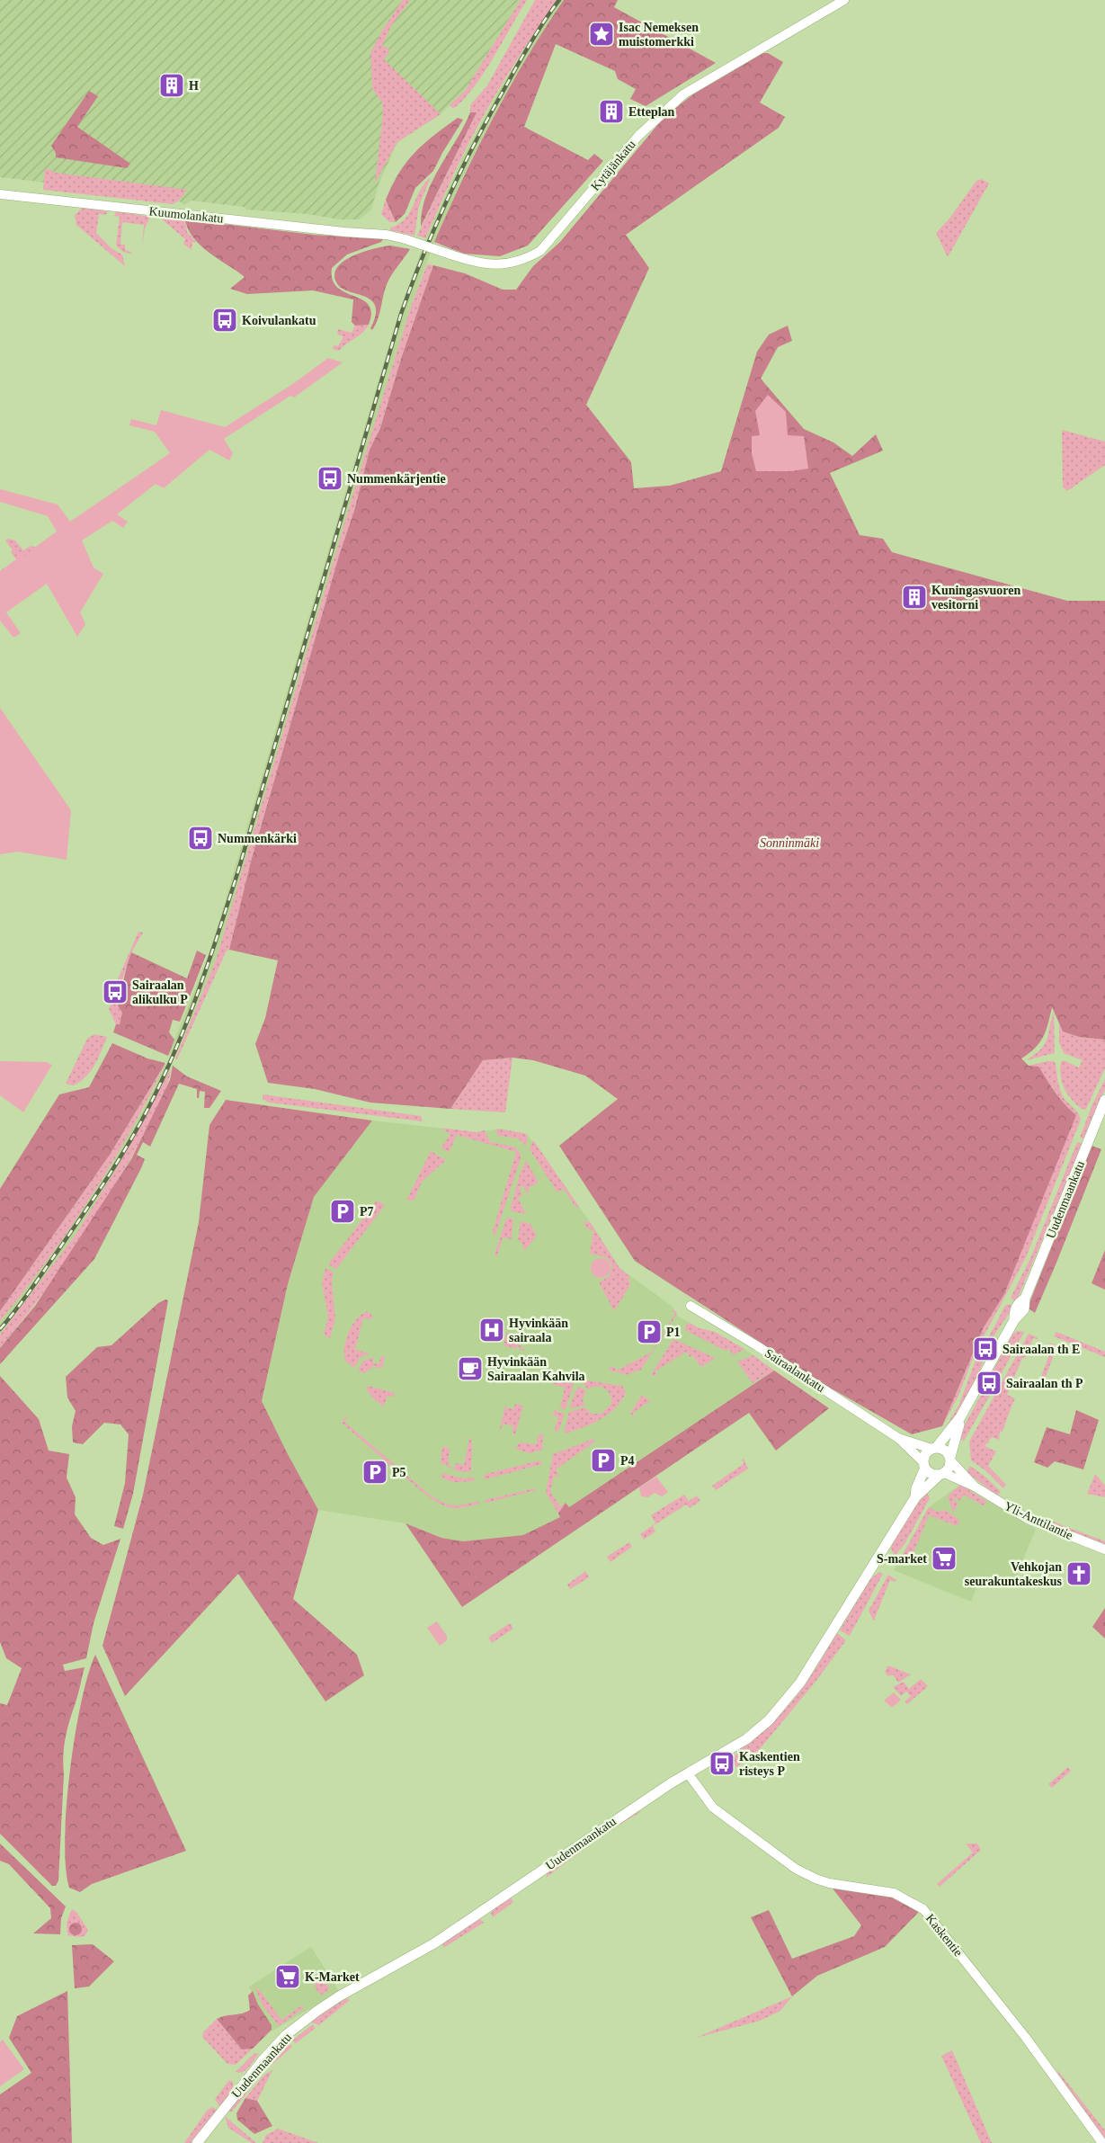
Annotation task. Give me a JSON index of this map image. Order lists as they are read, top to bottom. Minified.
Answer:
{"streets":{"main road":["Uudenmaankatu"],"street":["Kytäjänkatu","Kuumolankatu","Sairaalankatu","Yli-Anttilantie","Kaskentie"]},"crossings":[["Kytäjänkatu","Kuumolankatu"],["Uudenmaankatu","Sairaalankatu"],["Uudenmaankatu","Yli-Anttilantie"],["Uudenmaankatu","Kaskentie"],["Sairaalankatu","Yli-Anttilantie"]],"parks":["Sonninmäki"],"places":{"place":["Isac Nemeksen muistomerkki"],"building":["H","Etteplan","Kuningasvuoren vesitorni"],"bus stop":["Koivulankatu","Nummenkärjentie","Nummenkärki","Sairaalan alikulku P","Sairaalan th E","Sairaalan th P","Kaskentien risteys P"],"parking":["P7","P1","P4","P5"],"hospital":["Hyvinkään sairaala"],"cafe":["Hyvinkään Sairaalan Kahvila"],"supermarket":["S-market","K-Market"],"church":["Vehkojan seurakuntakeskus"]}}
